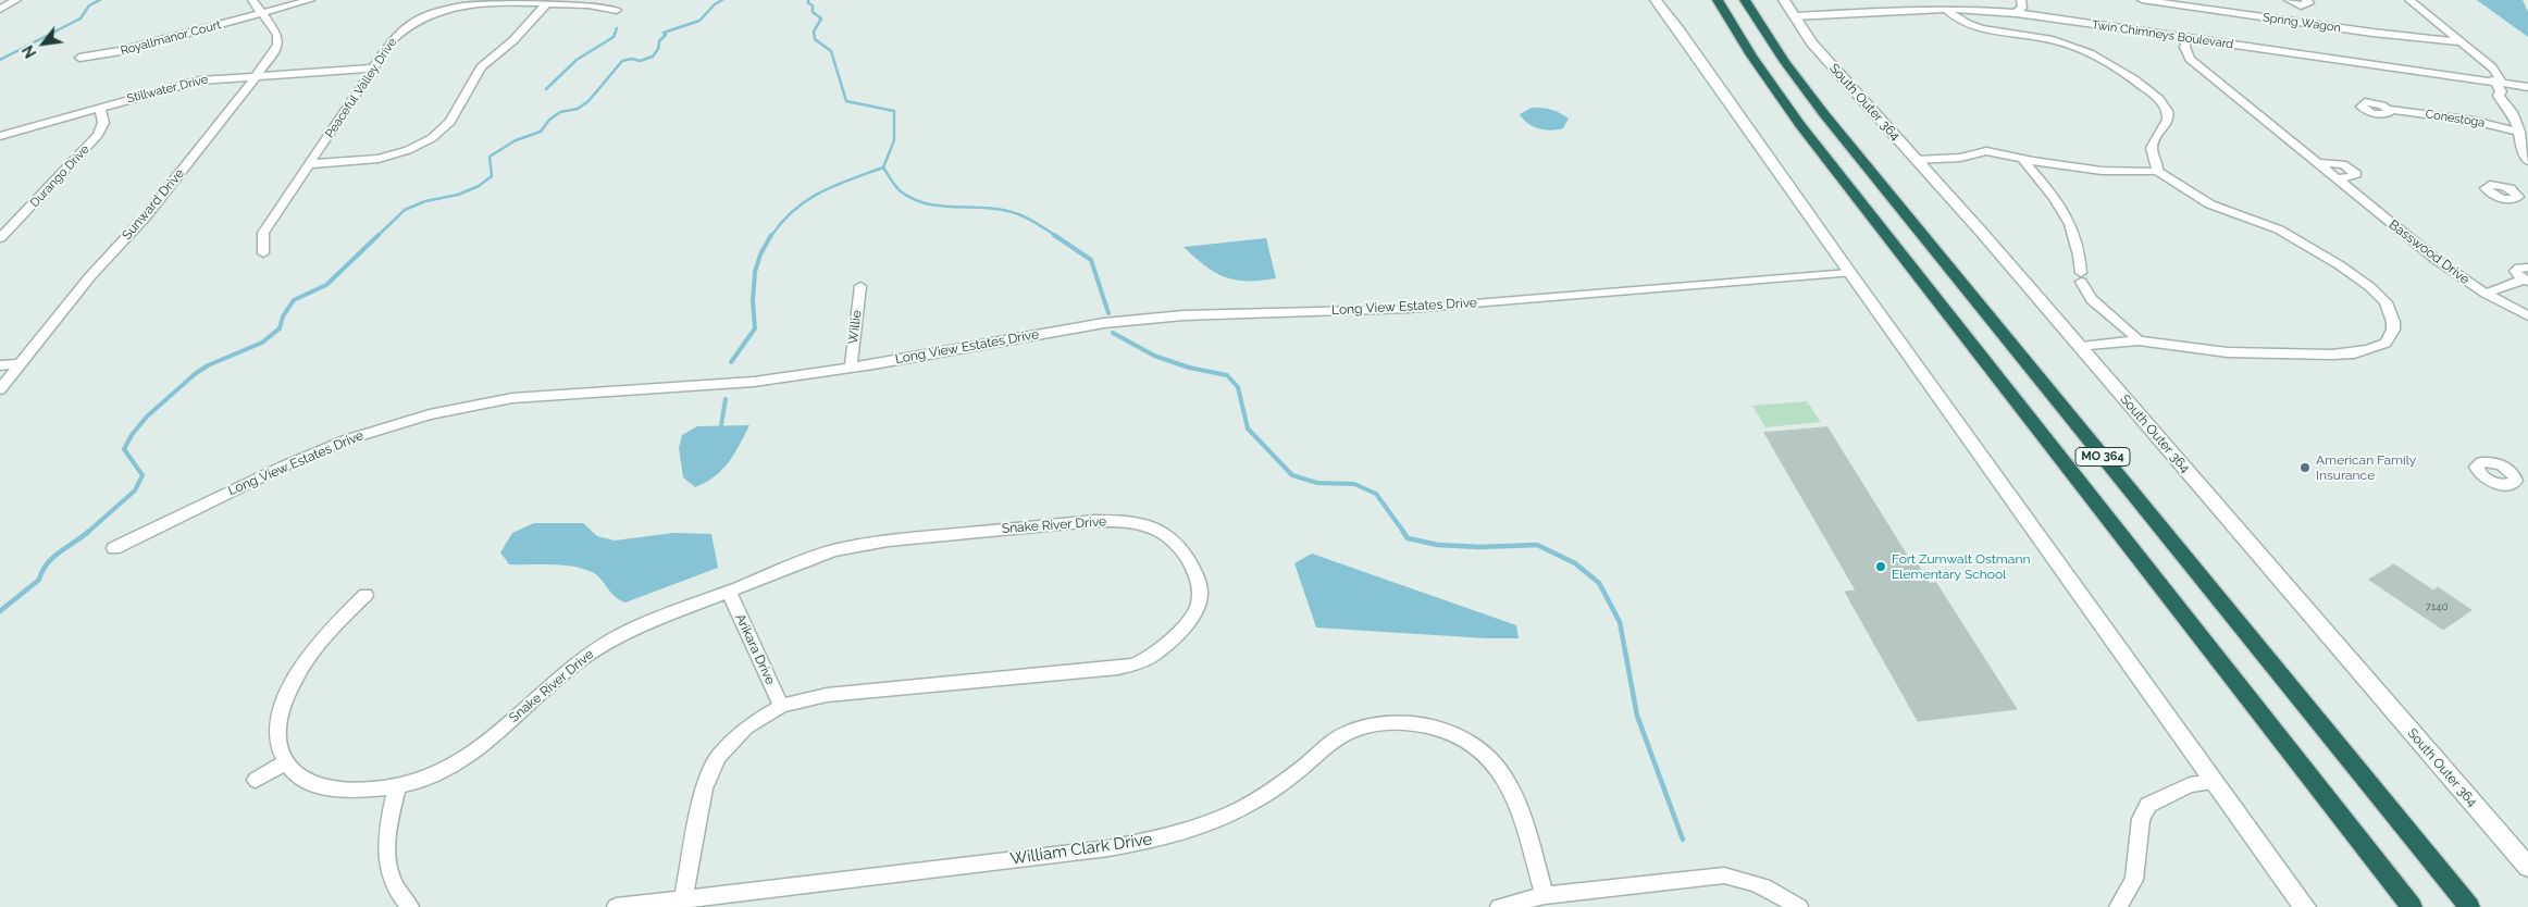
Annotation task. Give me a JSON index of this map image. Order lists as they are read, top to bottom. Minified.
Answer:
{"streets":{"highway":["MO 364"],"main road":["South Outer 364"],"street":["Spring Wagon","Twin Chimneys Boulevard","Royallmanor Court","Peaceful Valley Drive","Stillwater Drive","Conestoga","Durango Drive","Sunward Drive","Basswood Drive","Long View Estates Drive","Willie","Snake River Drive","Arikara Drive","William Clark Drive"]},"crossings":[["Twin Chimneys Boulevard","South Outer 364"],["Twin Chimneys Boulevard","Basswood Drive"],["Royallmanor Court","Sunward Drive"],["Peaceful Valley Drive","Stillwater Drive"],["Stillwater Drive","Durango Drive"],["Stillwater Drive","Sunward Drive"],["Long View Estates Drive","Willie"],["Snake River Drive","Arikara Drive"],["Snake River Drive","William Clark Drive"]],"places":["American Family Insurance","Fort Zumwalt Ostmann Elementary School"],"house_numbers":["7140"],"north":"bottom left"}
